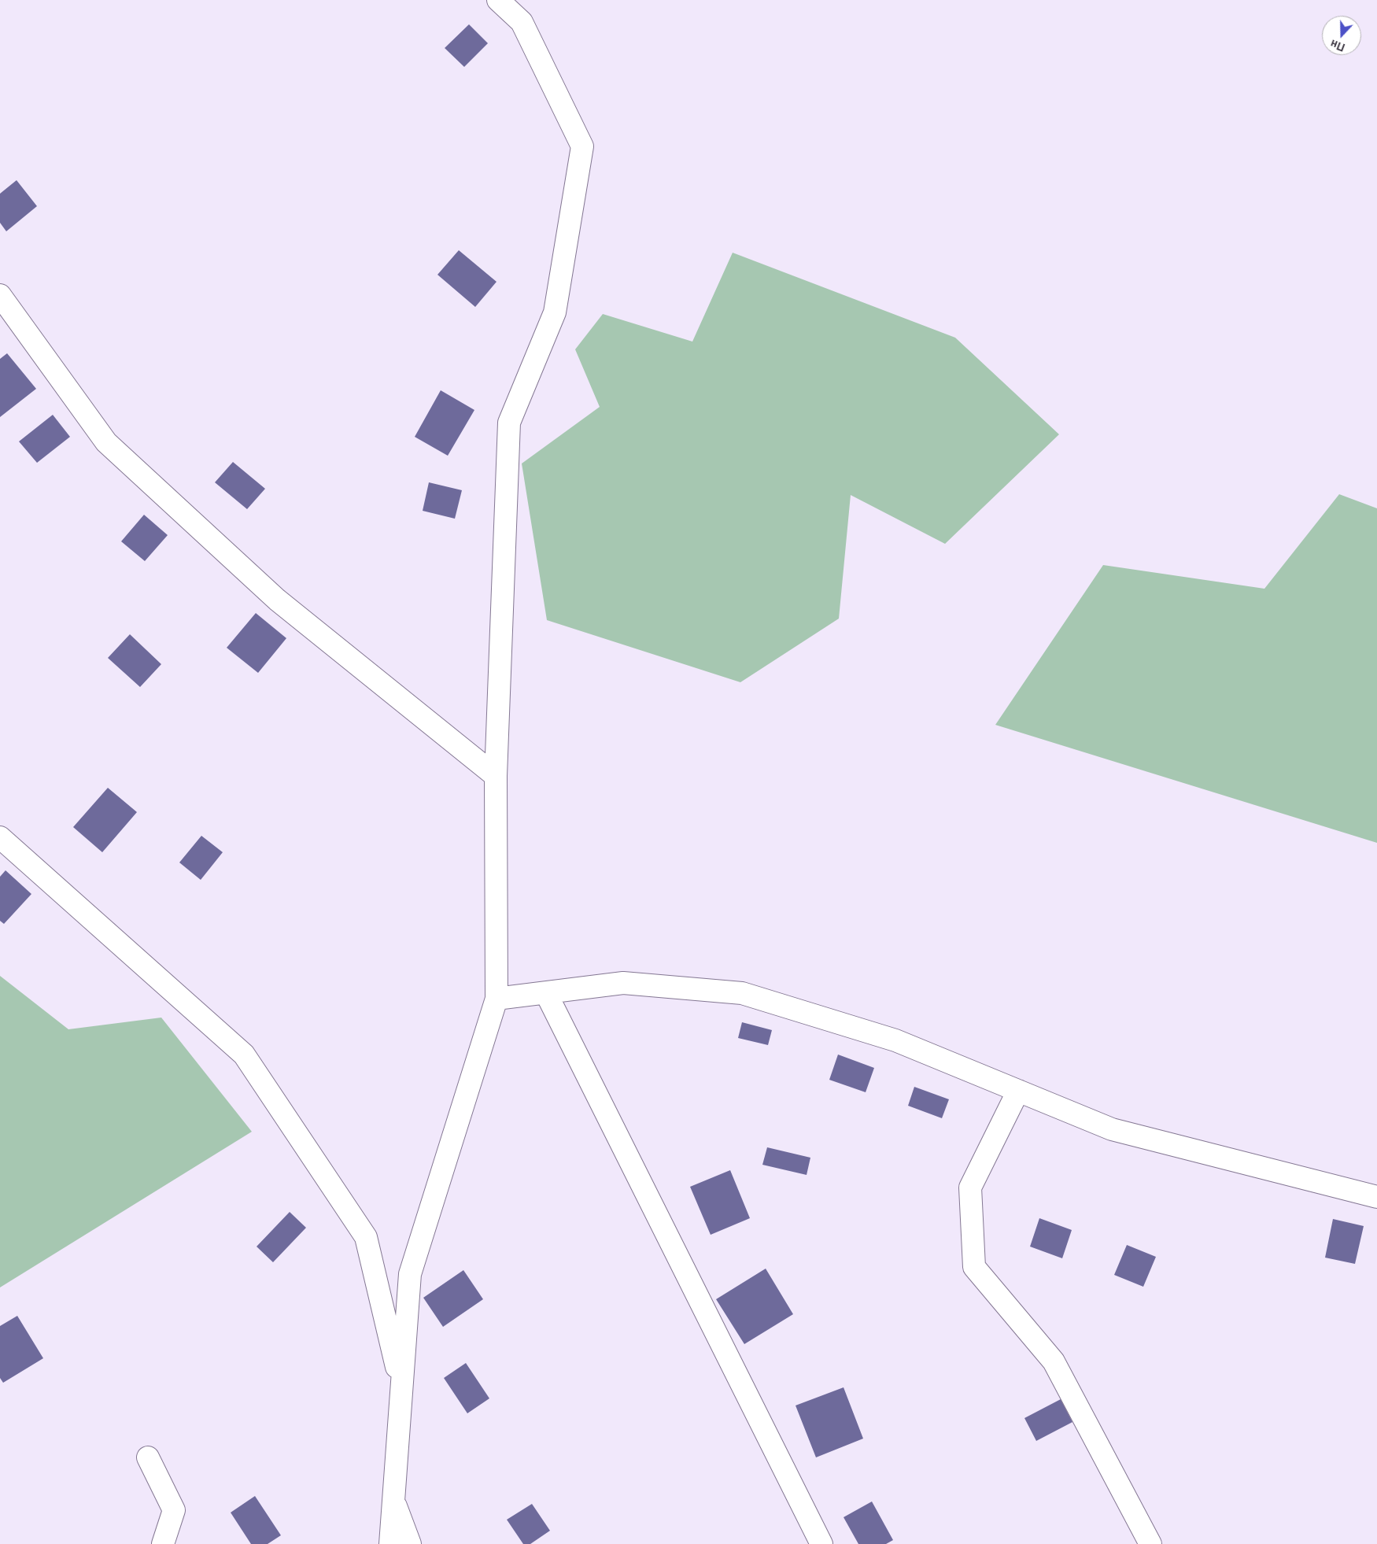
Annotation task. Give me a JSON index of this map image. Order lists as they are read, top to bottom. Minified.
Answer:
{"north":"bottom"}
